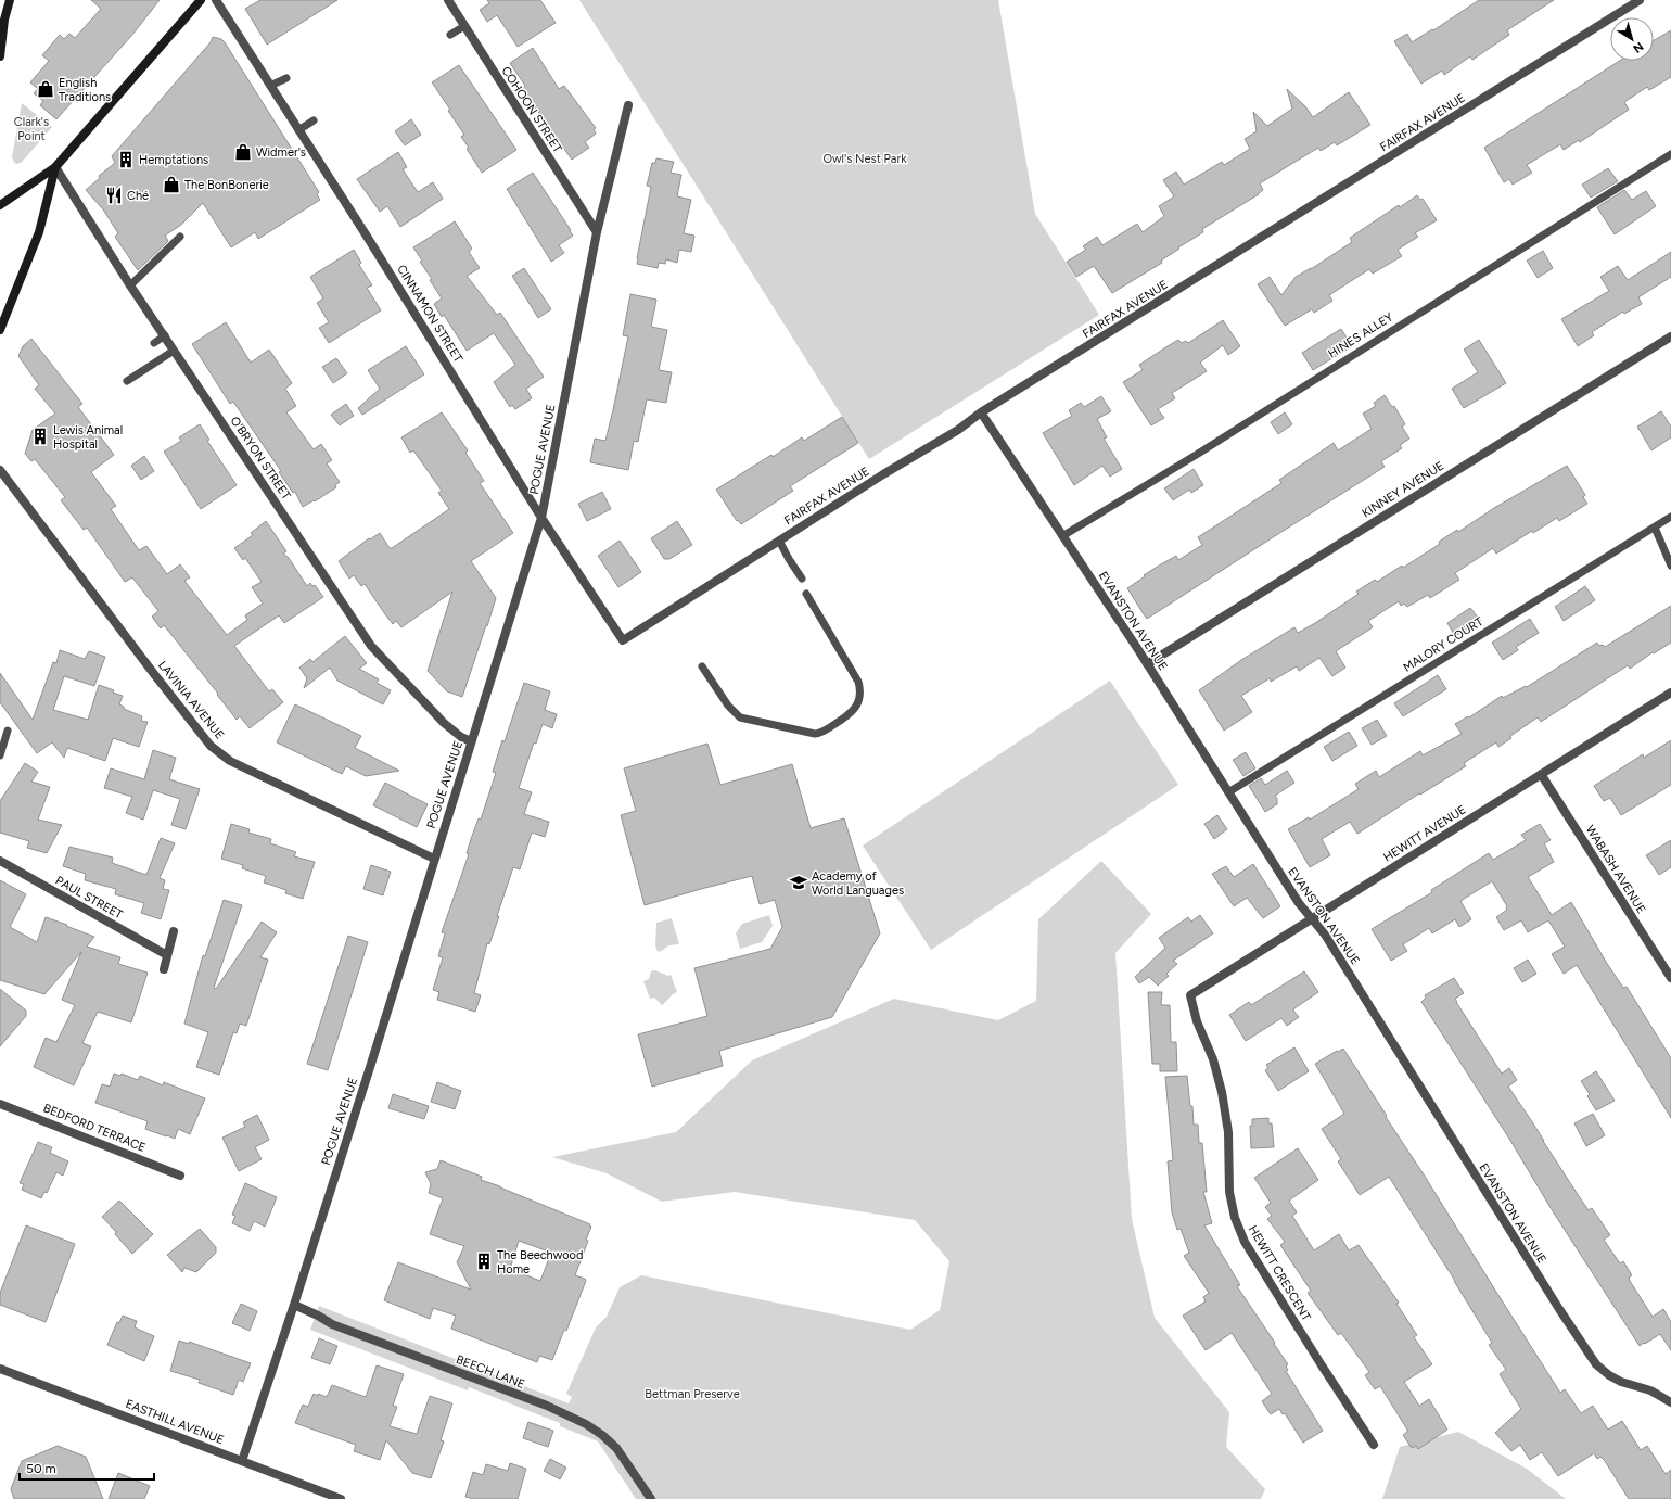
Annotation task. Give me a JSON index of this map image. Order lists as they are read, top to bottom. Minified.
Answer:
{"streets":{"street":["COHOON STREET","FAIRFAX AVENUE","CINNAMON STREET","POGUE AVENUE","O’BRYON STREET","KINNEY AVENUE","EVANSTON AVENUE","LAVINIA AVENUE","HEWITT AVENUE","WABASH AVENUE","PAUL STREET","BEDFORD TERRACE","HEWITT CRESCENT","BEECH LANE","EASTHILL AVENUE"],"lane":["HINES ALLEY","MALORY COURT"]},"crossings":[["COHOON STREET","POGUE AVENUE"],["FAIRFAX AVENUE","CINNAMON STREET"],["FAIRFAX AVENUE","EVANSTON AVENUE"],["CINNAMON STREET","POGUE AVENUE"],["HINES ALLEY","EVANSTON AVENUE"],["POGUE AVENUE","O’BRYON STREET"],["POGUE AVENUE","LAVINIA AVENUE"],["POGUE AVENUE","BEECH LANE"],["POGUE AVENUE","EASTHILL AVENUE"],["KINNEY AVENUE","EVANSTON AVENUE"],["EVANSTON AVENUE","MALORY COURT"],["EVANSTON AVENUE","HEWITT AVENUE"],["HEWITT AVENUE","WABASH AVENUE"],["HEWITT AVENUE","HEWITT CRESCENT"]],"parks":["Clark's Point","Owl's Nest Park","Bettman Preserve"],"places":{"shop":["English Traditions","Widmer's","The BonBonerie"],"building":["Hemptations","Lewis Animal Hospital","The Beechwood Home"],"restaurant":["Ché"],"school or university":["Academy of World Languages"]},"scale_bar":"50 m","north":"bottom right"}
